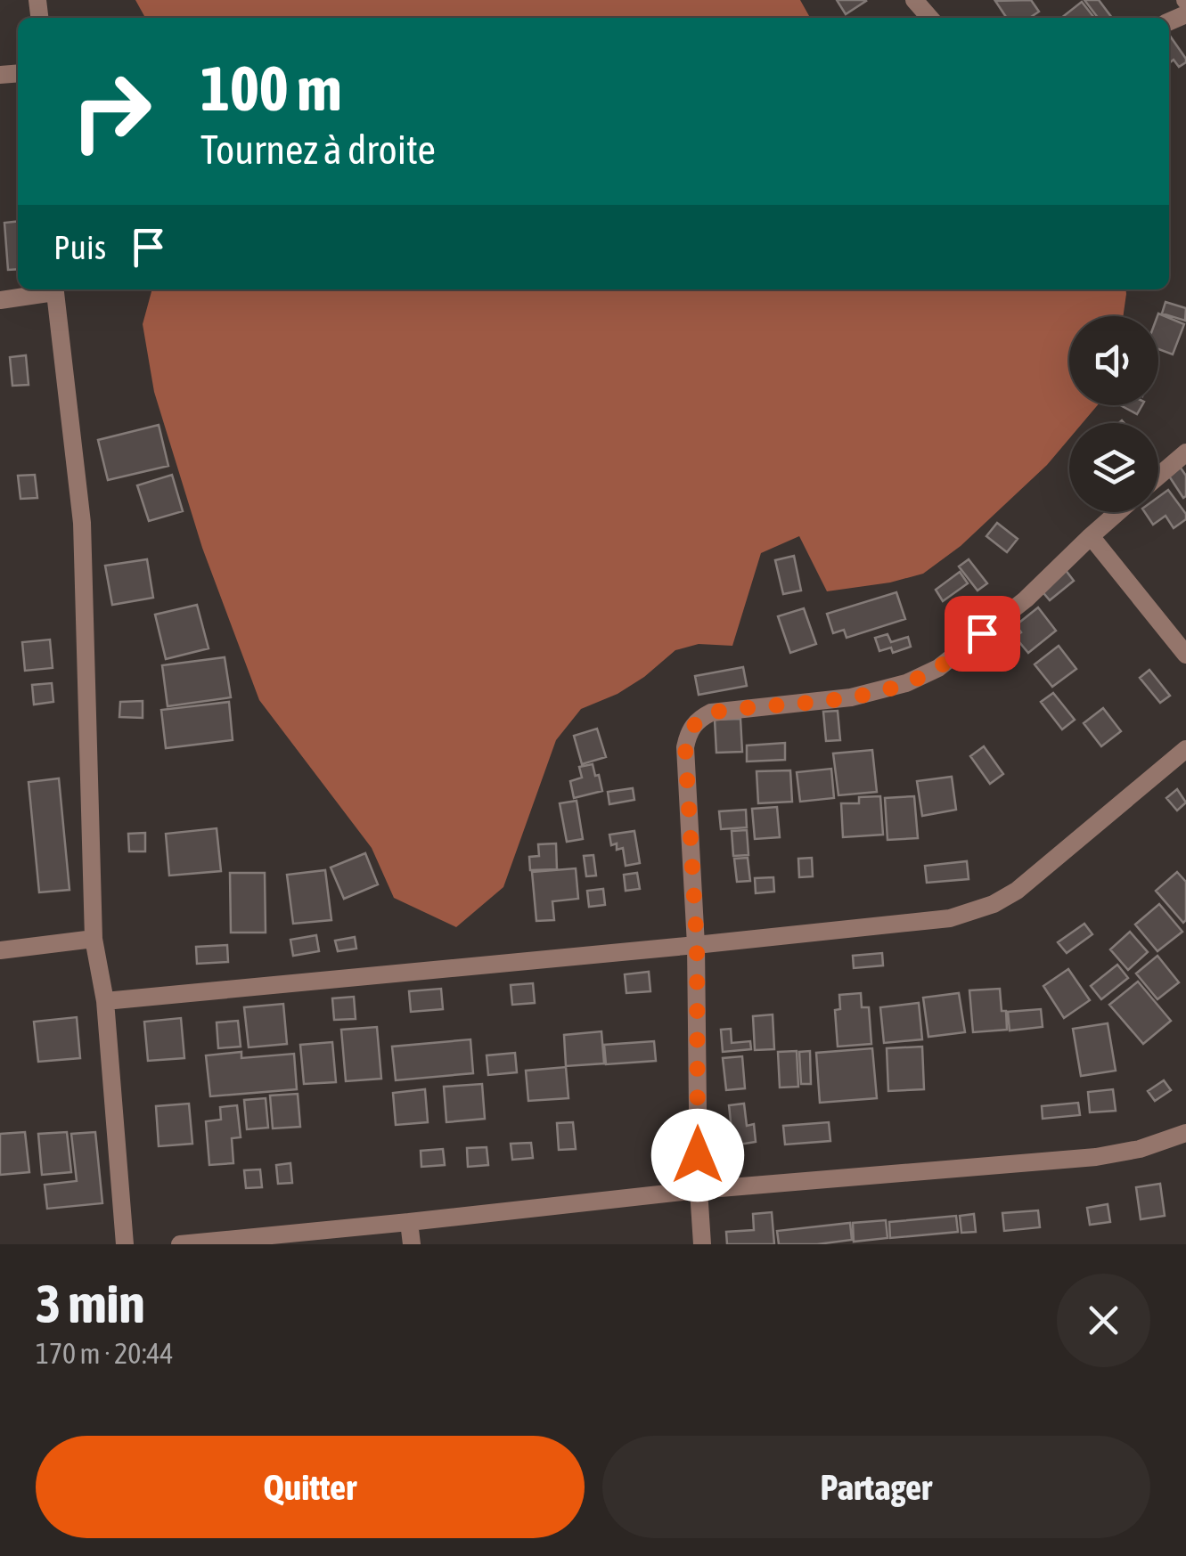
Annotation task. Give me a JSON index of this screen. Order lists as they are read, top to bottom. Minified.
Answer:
{"page":{"turn":["100 m","Tournez à droite"],"then":"Puis","heading":["3 min","170 m · 20:44"],"buttons":["Quitter","Partager"]}}
